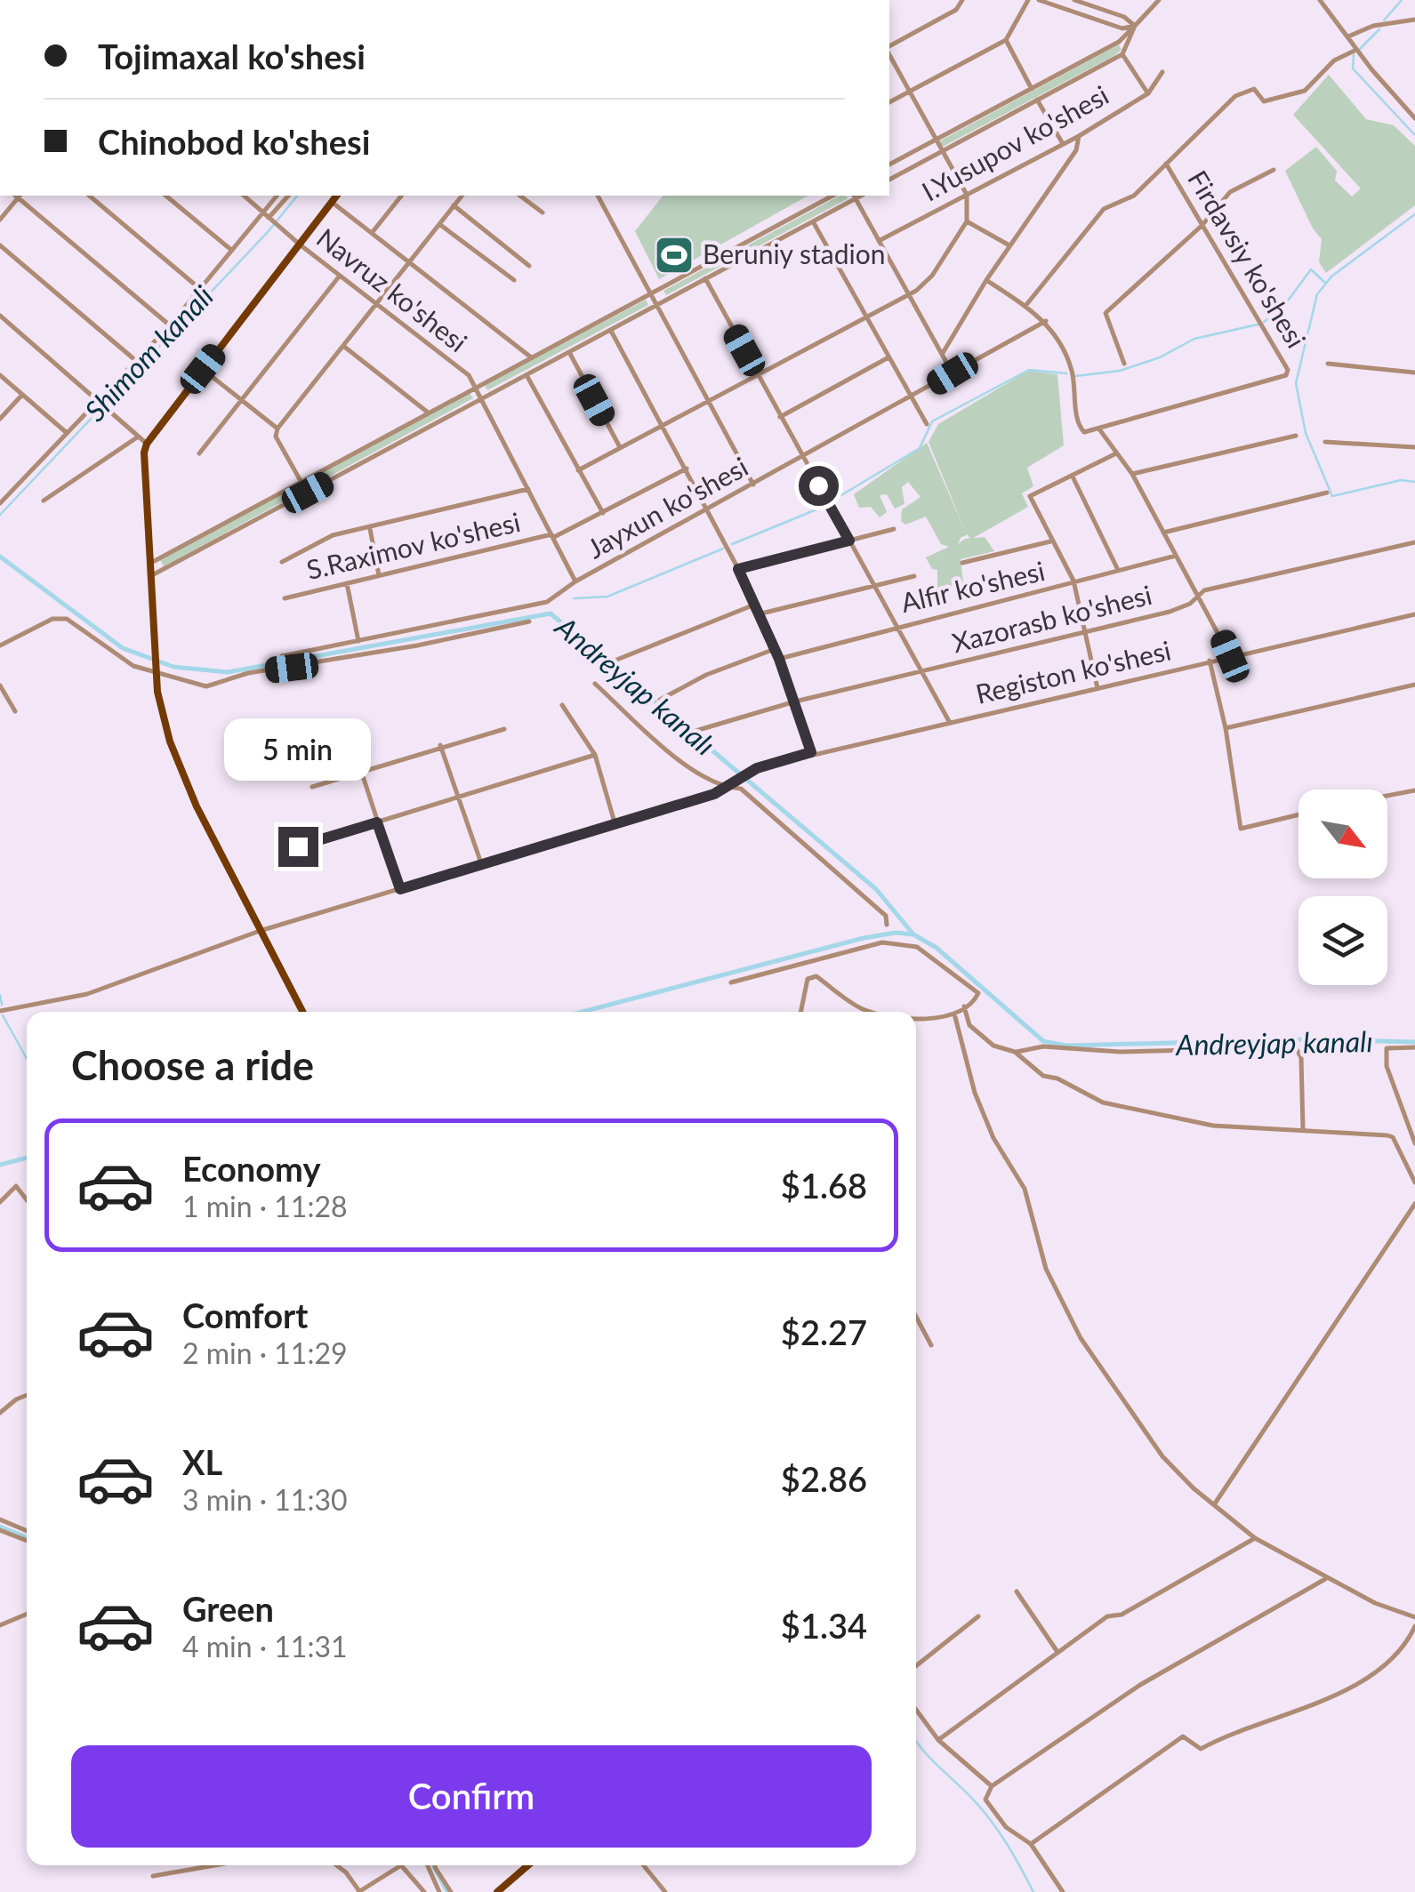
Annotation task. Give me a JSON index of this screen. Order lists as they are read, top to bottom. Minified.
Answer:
{"streets":{"street":["I.Yusupov ko'shesi","Firdavsiy ko'shesi","Navruz ko'shesi","Jayxun ko'shesi","S.Raximov ko'shesi","Alfir ko'shesi","Xazorasb ko'shesi","Registon ko'shesi"]},"crossings":[["Navruz ko'shesi","Jayxun ko'shesi"],["Navruz ko'shesi","S.Raximov ko'shesi"]],"water":["Shimom kanali","Andreyjap kanalı"],"places":{"sports":["Beruniy stadion"]},"north":"bottom right","page":{"banner":["Tojimaxal ko'shesi","Chinobod ko'shesi"],"bubble":"5 min","heading":"Choose a ride","list":[{"name":"Economy","note":"1 min · 11:28","value":"$1.68"},{"name":"Comfort","note":"2 min · 11:29","value":"$2.27"},{"name":"XL","note":"3 min · 11:30","value":"$2.86"},{"name":"Green","note":"4 min · 11:31","value":"$1.34"}],"buttons":"Confirm"}}
